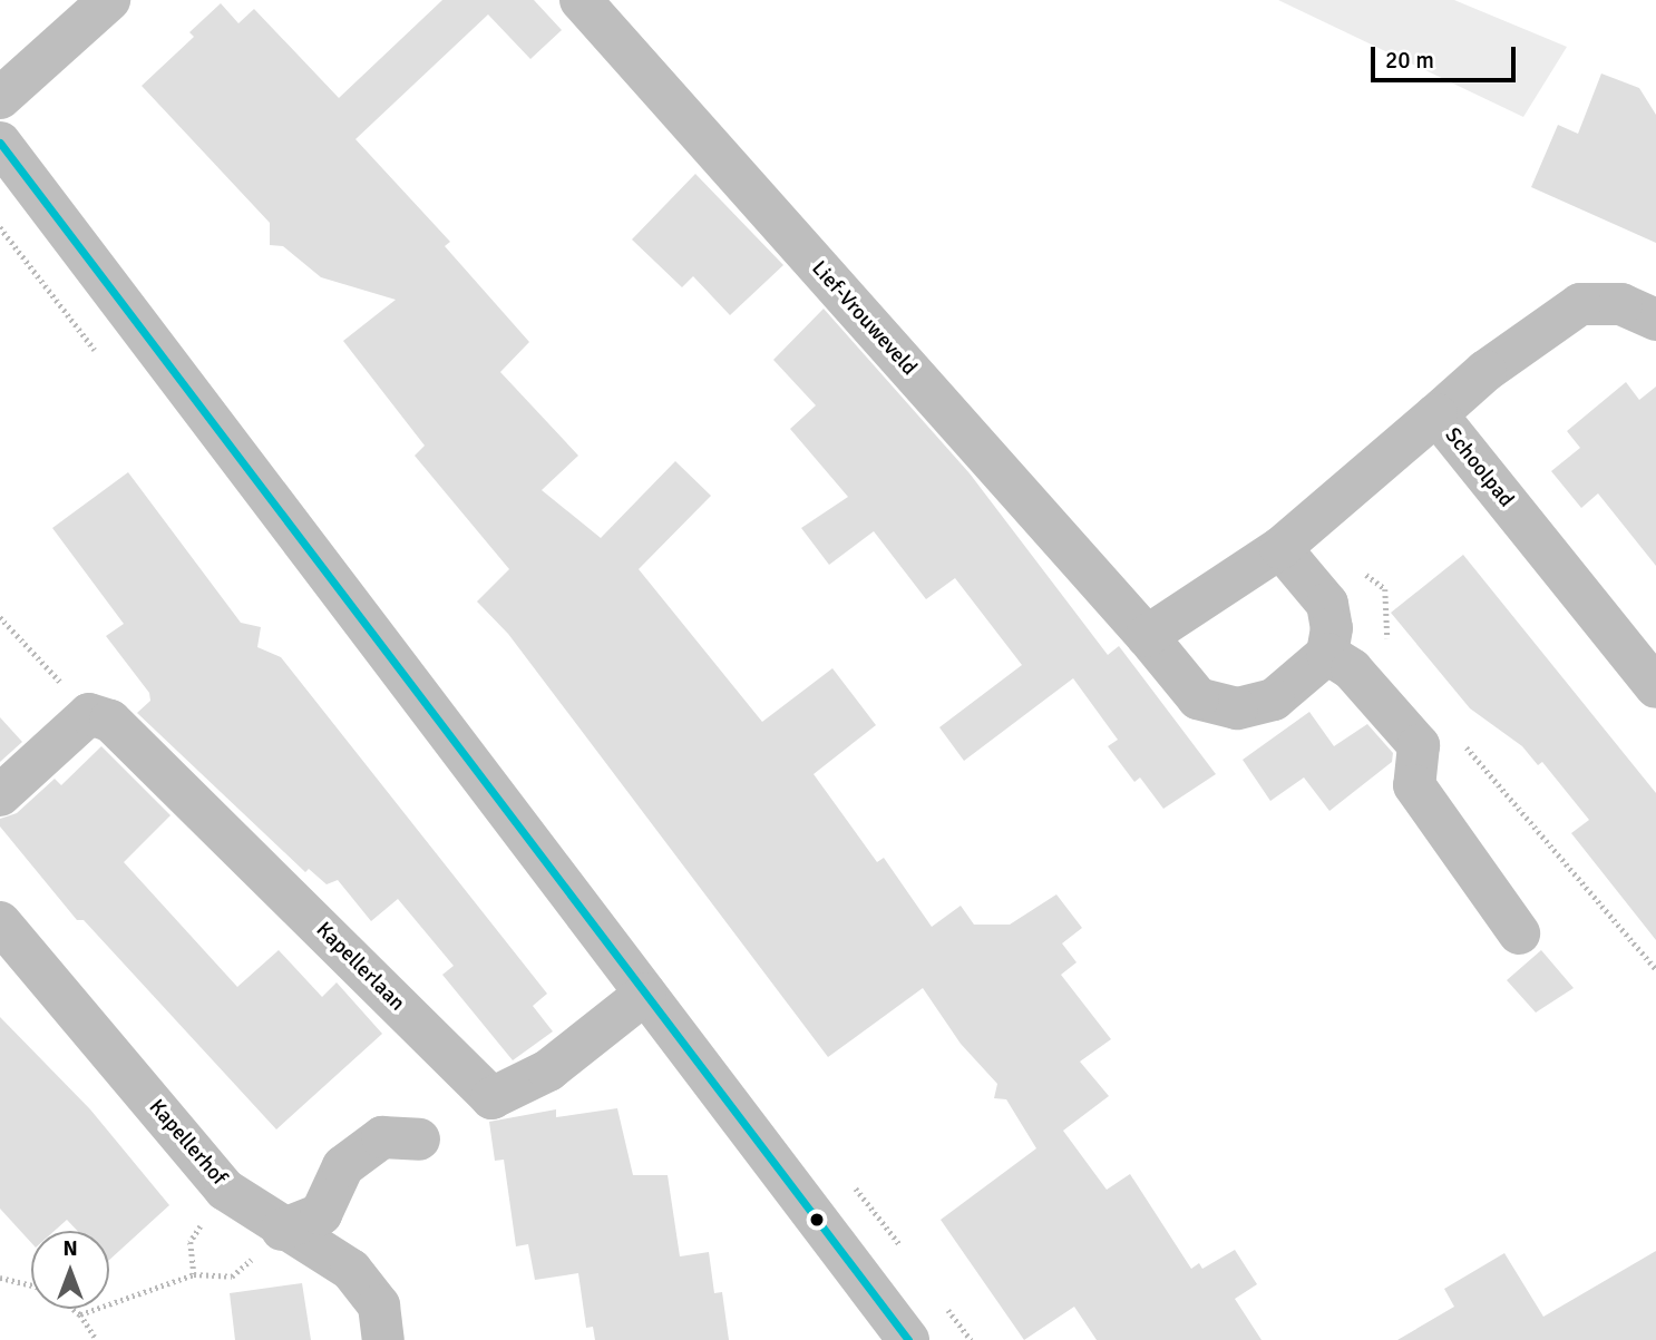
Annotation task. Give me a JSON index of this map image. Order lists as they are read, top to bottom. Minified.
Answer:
{"streets":{"street":["Lief-Vrouweveld","Schoolpad","Kapellerlaan","Kapellerhof"]},"scale_bar":"20 m","north":"top"}
